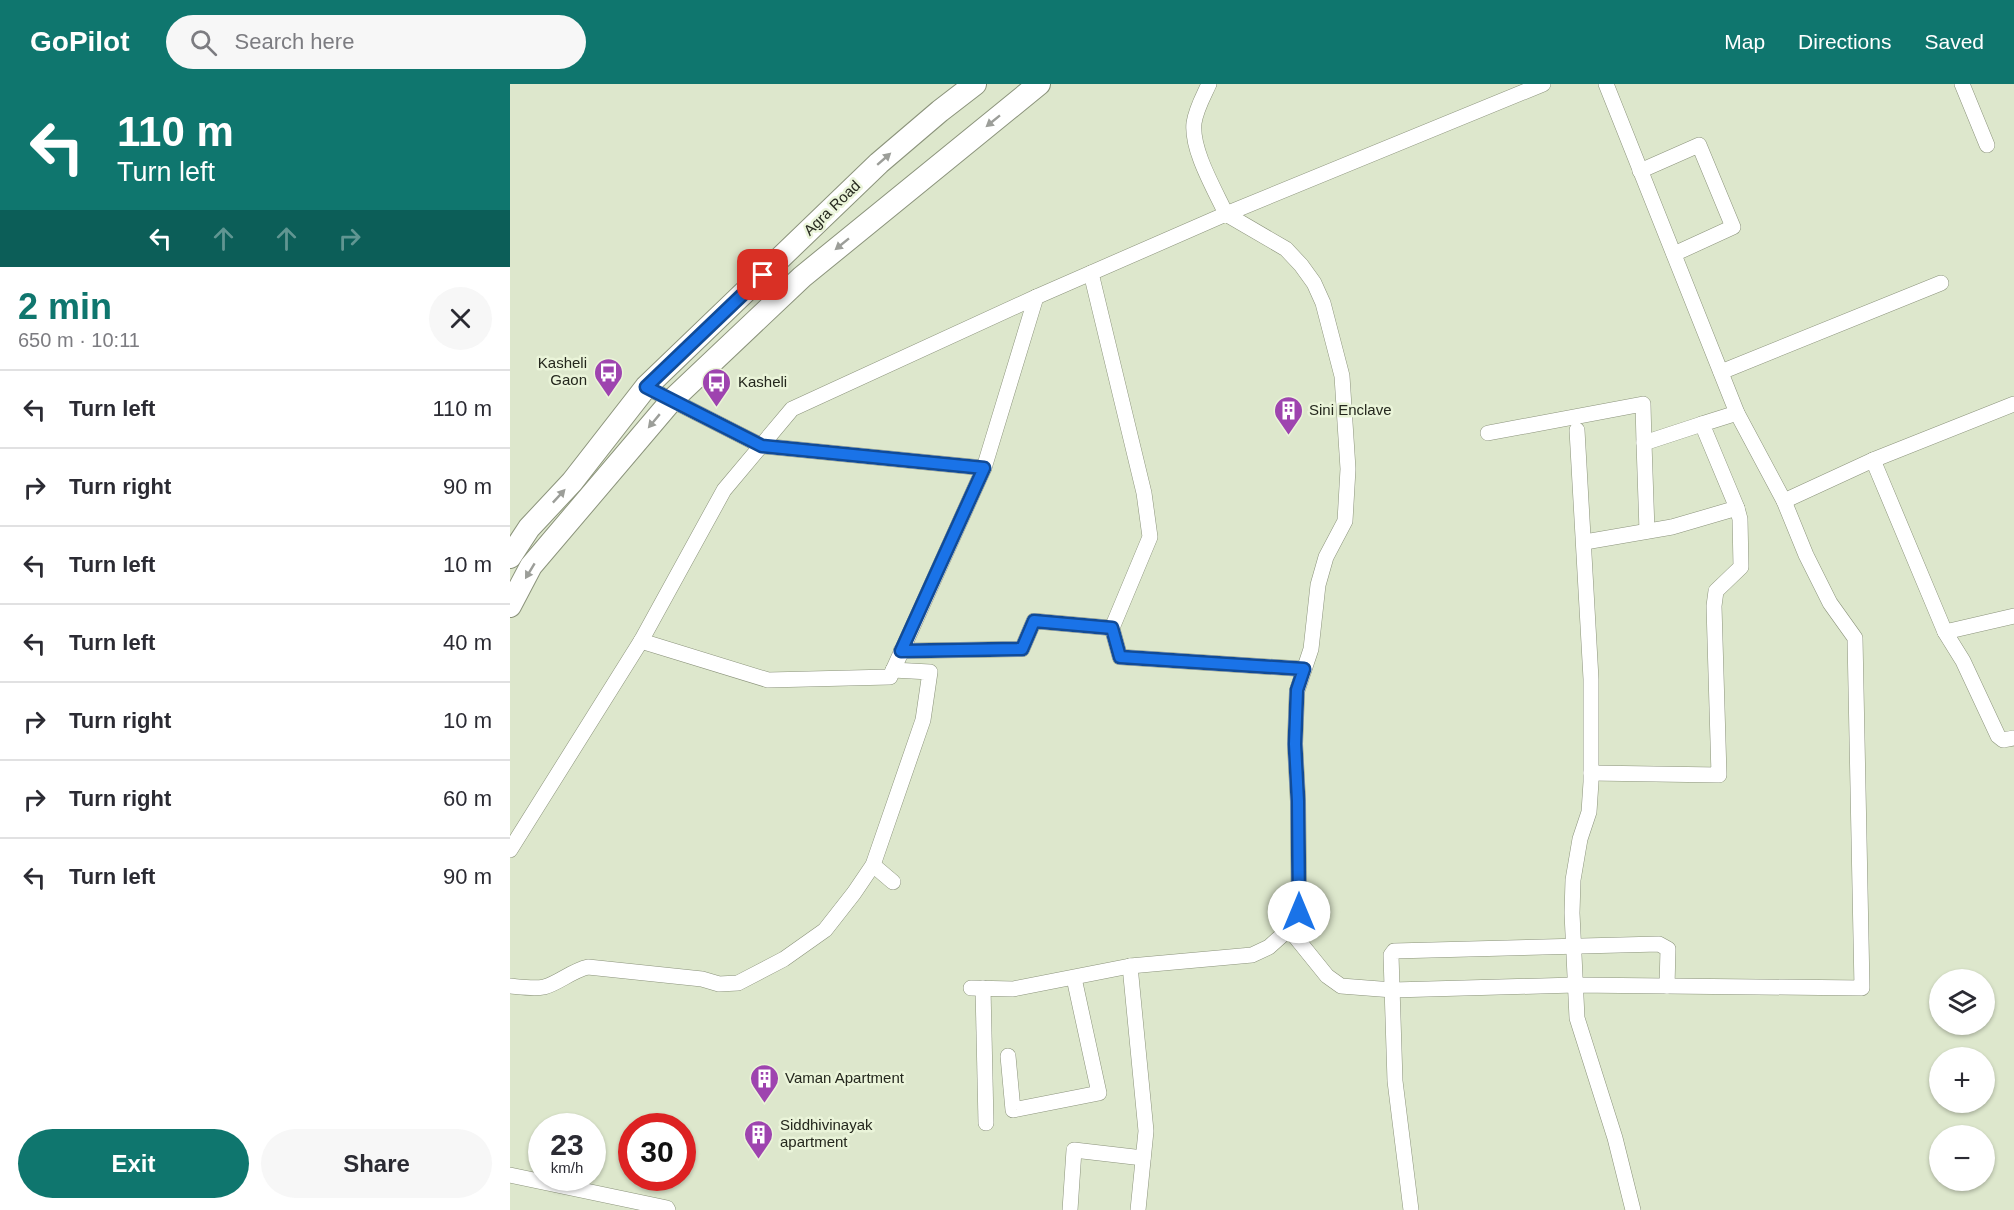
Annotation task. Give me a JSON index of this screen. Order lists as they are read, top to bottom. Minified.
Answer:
{"streets":{"highway":["Agra Road"]},"places":{"bus stop":["Kasheli Gaon","Kasheli"],"building":["Sini Enclave","Vaman Apartment","Siddhivinayak apartment"]},"page":{"header":"GoPilot","search":"Search here","nav":["Map","Directions","Saved"],"turn":["110 m","Turn left"],"heading":["2 min","650 m · 10:11"],"list":[{"name":"Turn left","value":"110 m"},{"name":"Turn right","value":"90 m"},{"name":"Turn left","value":"10 m"},{"name":"Turn left","value":"40 m"},{"name":"Turn right","value":"10 m"},{"name":"Turn right","value":"60 m"},{"name":"Turn left","value":"90 m"}],"map_buttons":["+","−"],"speed":"23 km/h","limit":"30","buttons":["Exit","Share"]}}
